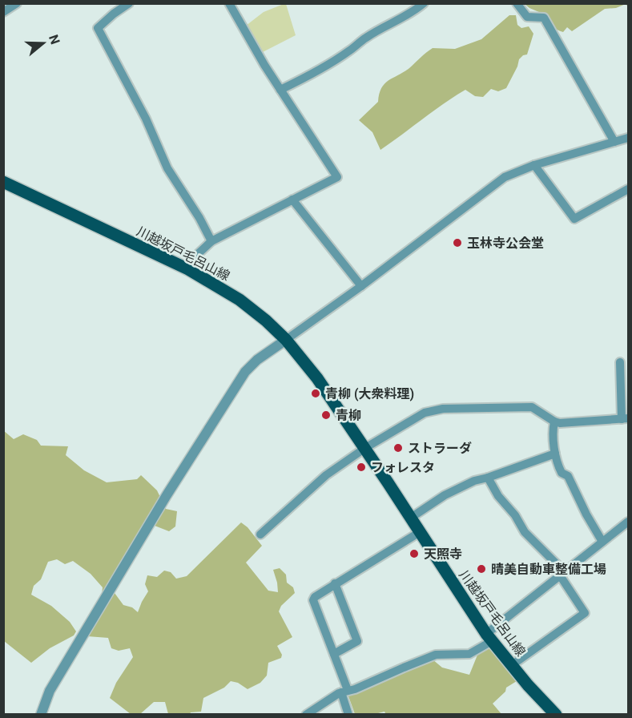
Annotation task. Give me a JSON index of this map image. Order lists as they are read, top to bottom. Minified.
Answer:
{"streets":{"main road":["川越坂戸毛呂山線"]},"places":["玉林寺公会堂","青柳 (大衆料理)","青柳","ストラーダ","フォレスタ","天照寺","晴美自動車整備工場"],"north":"right"}
